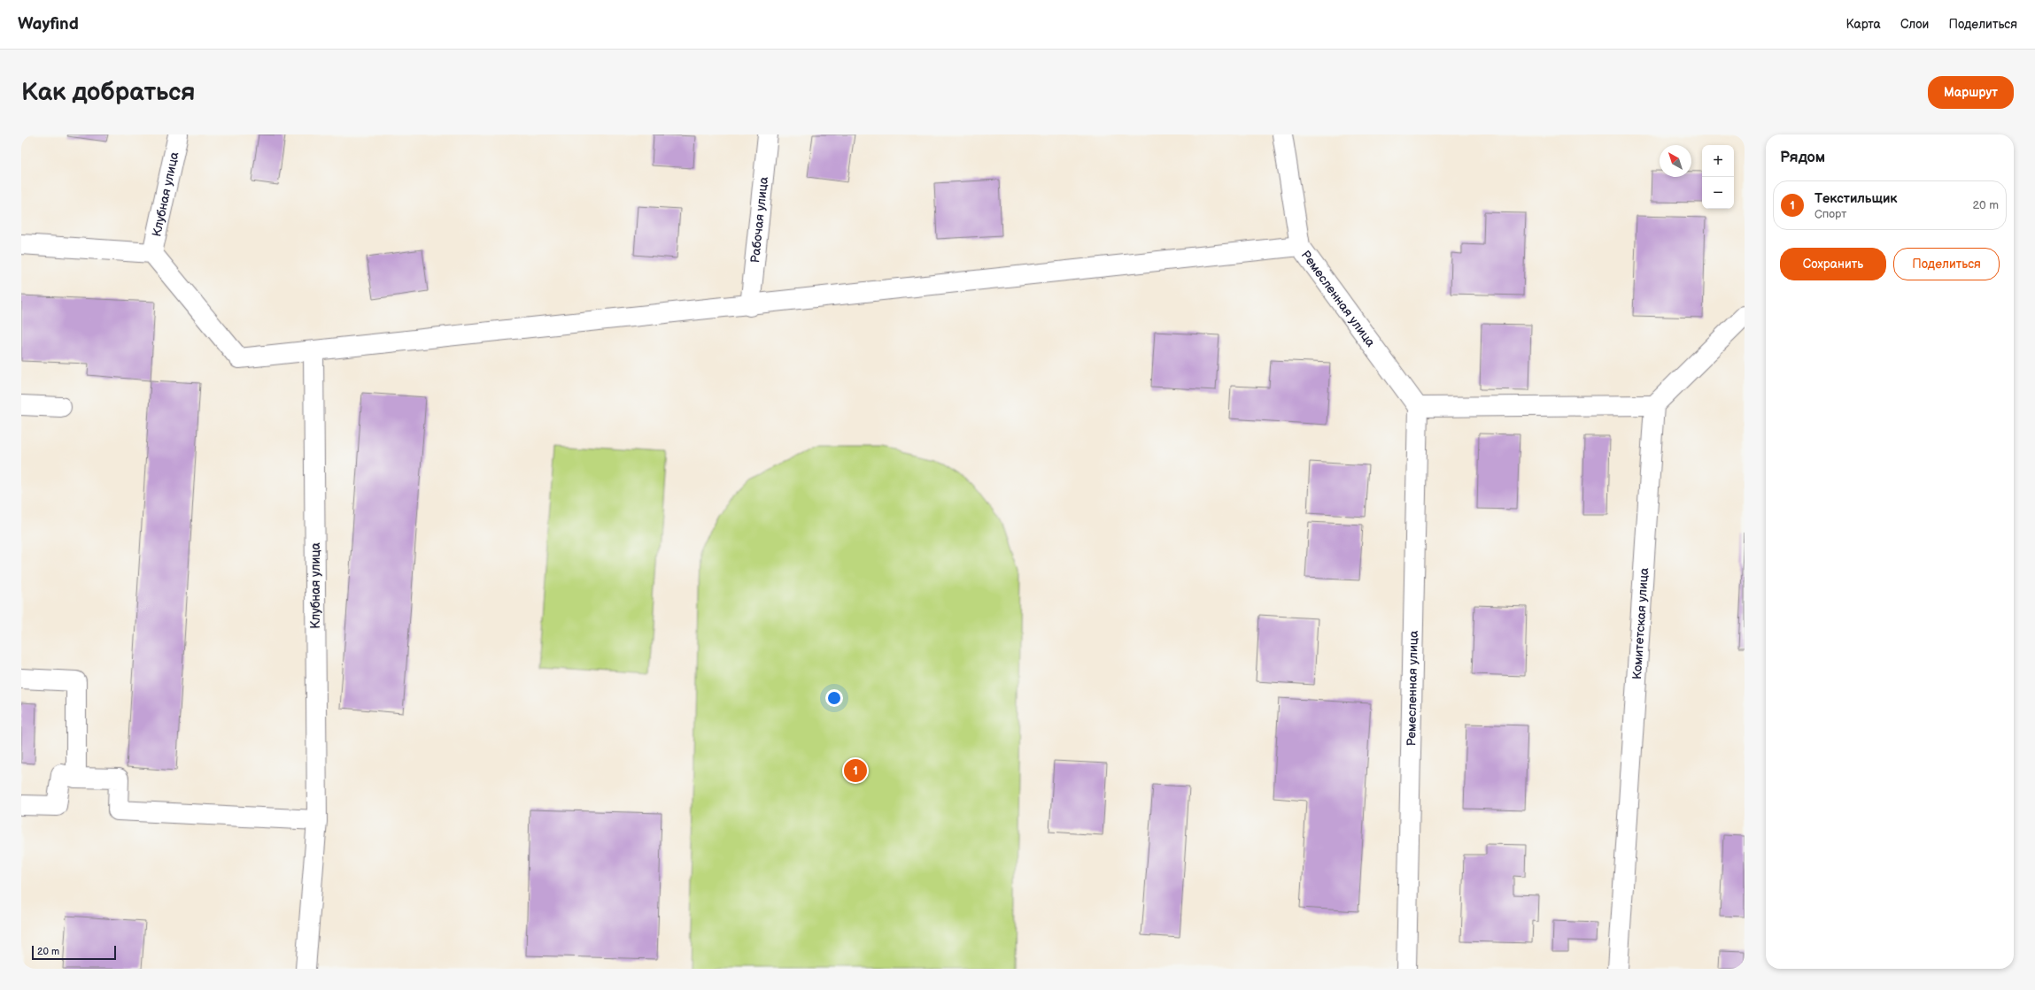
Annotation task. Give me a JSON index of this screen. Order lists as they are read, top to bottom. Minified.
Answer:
{"streets":{"street":["Клубная улица","Рабочая улица","Ремесленная улица","Комитетская улица"]},"scale_bar":"20 m","north":"top left","page":{"header":"Wayfind","nav":["Карта","Слои","Поделиться"],"buttons":["Маршрут",["Сохранить","Поделиться"]],"title":"Как добраться","heading":"Рядом","map_buttons":["+","−"],"list":[{"mark":"1","name":"Текстильщик","note":"Спорт","value":"20 m"}],"pins":"1","scale":"20 m"}}
